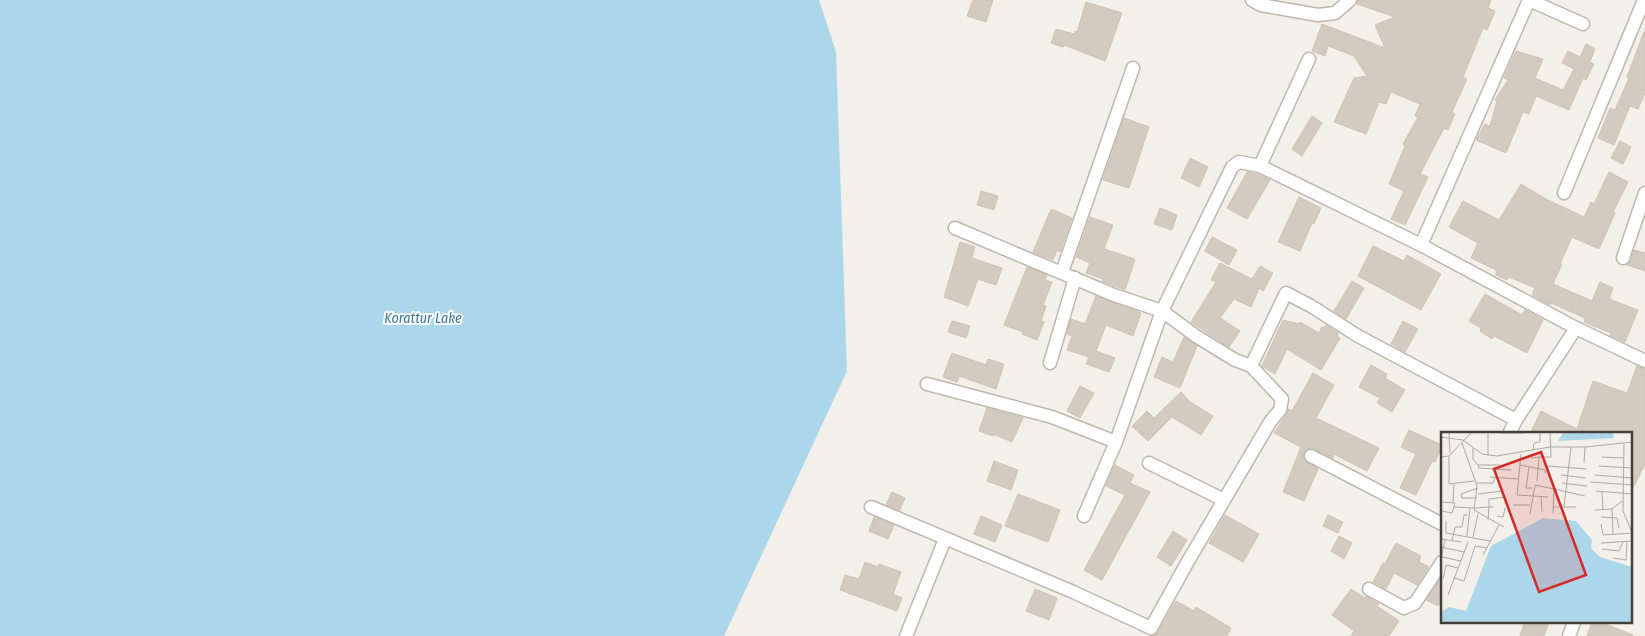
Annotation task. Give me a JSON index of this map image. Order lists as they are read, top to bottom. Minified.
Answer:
{"water":["Korattur Lake"]}
